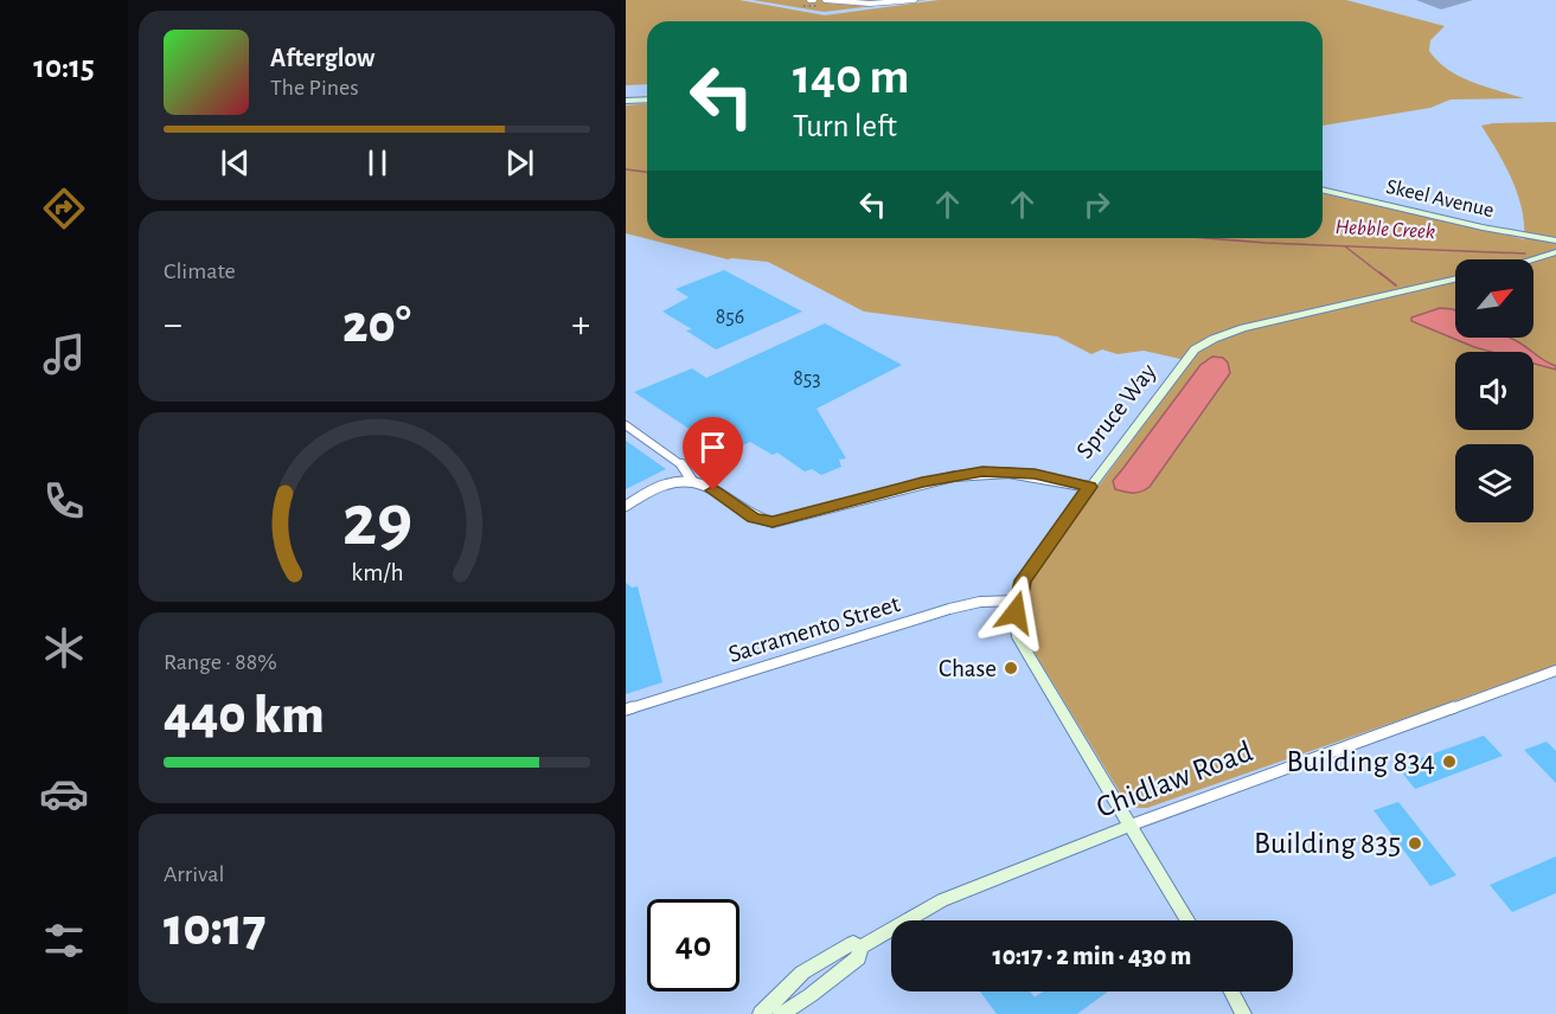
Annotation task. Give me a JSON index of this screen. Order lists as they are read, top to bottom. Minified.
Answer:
{"streets":{"street":["Skeel Avenue","Spruce Way","Sacramento Street","Chidlaw Road"]},"crossings":[["Spruce Way","Sacramento Street"],["Spruce Way","Chidlaw Road"]],"water":["Hebble Creek"],"places":["Chase","Building 834","Building 835"],"house_numbers":["856","853"],"north":"top right","page":{"tabs":"10:15","turn":["140 m","Turn left"],"song":["Afterglow","The Pines"],"tile":["Climate",["Range · 88%","440 km"],["Arrival","10:17"]],"heat":["−","20°","+"],"limit":"40","trip":"10:17 · 2 min · 430 m","gauge":["29","km/h"]}}
